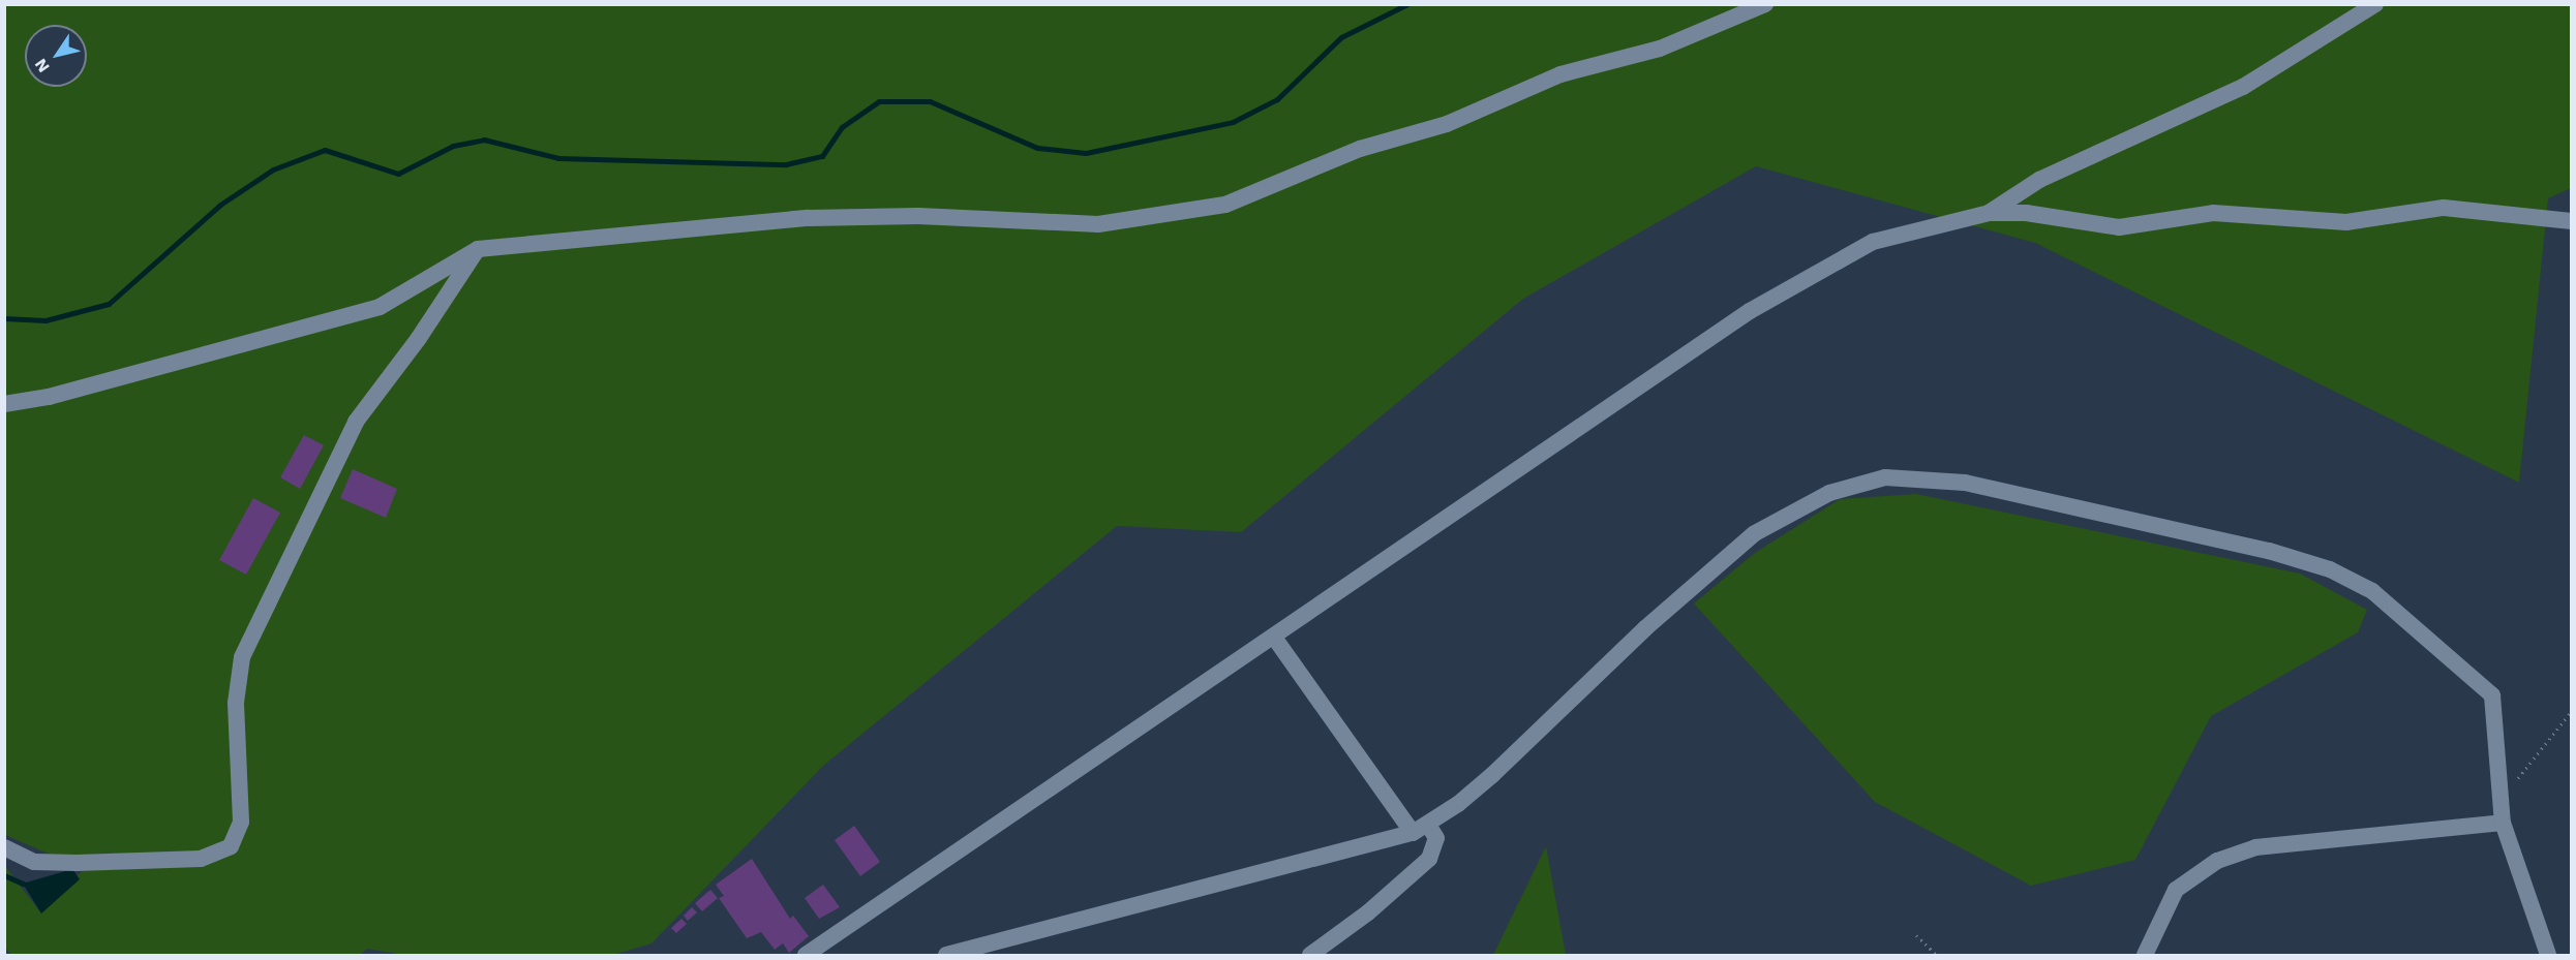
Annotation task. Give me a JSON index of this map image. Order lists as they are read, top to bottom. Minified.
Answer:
{"north":"bottom left"}
